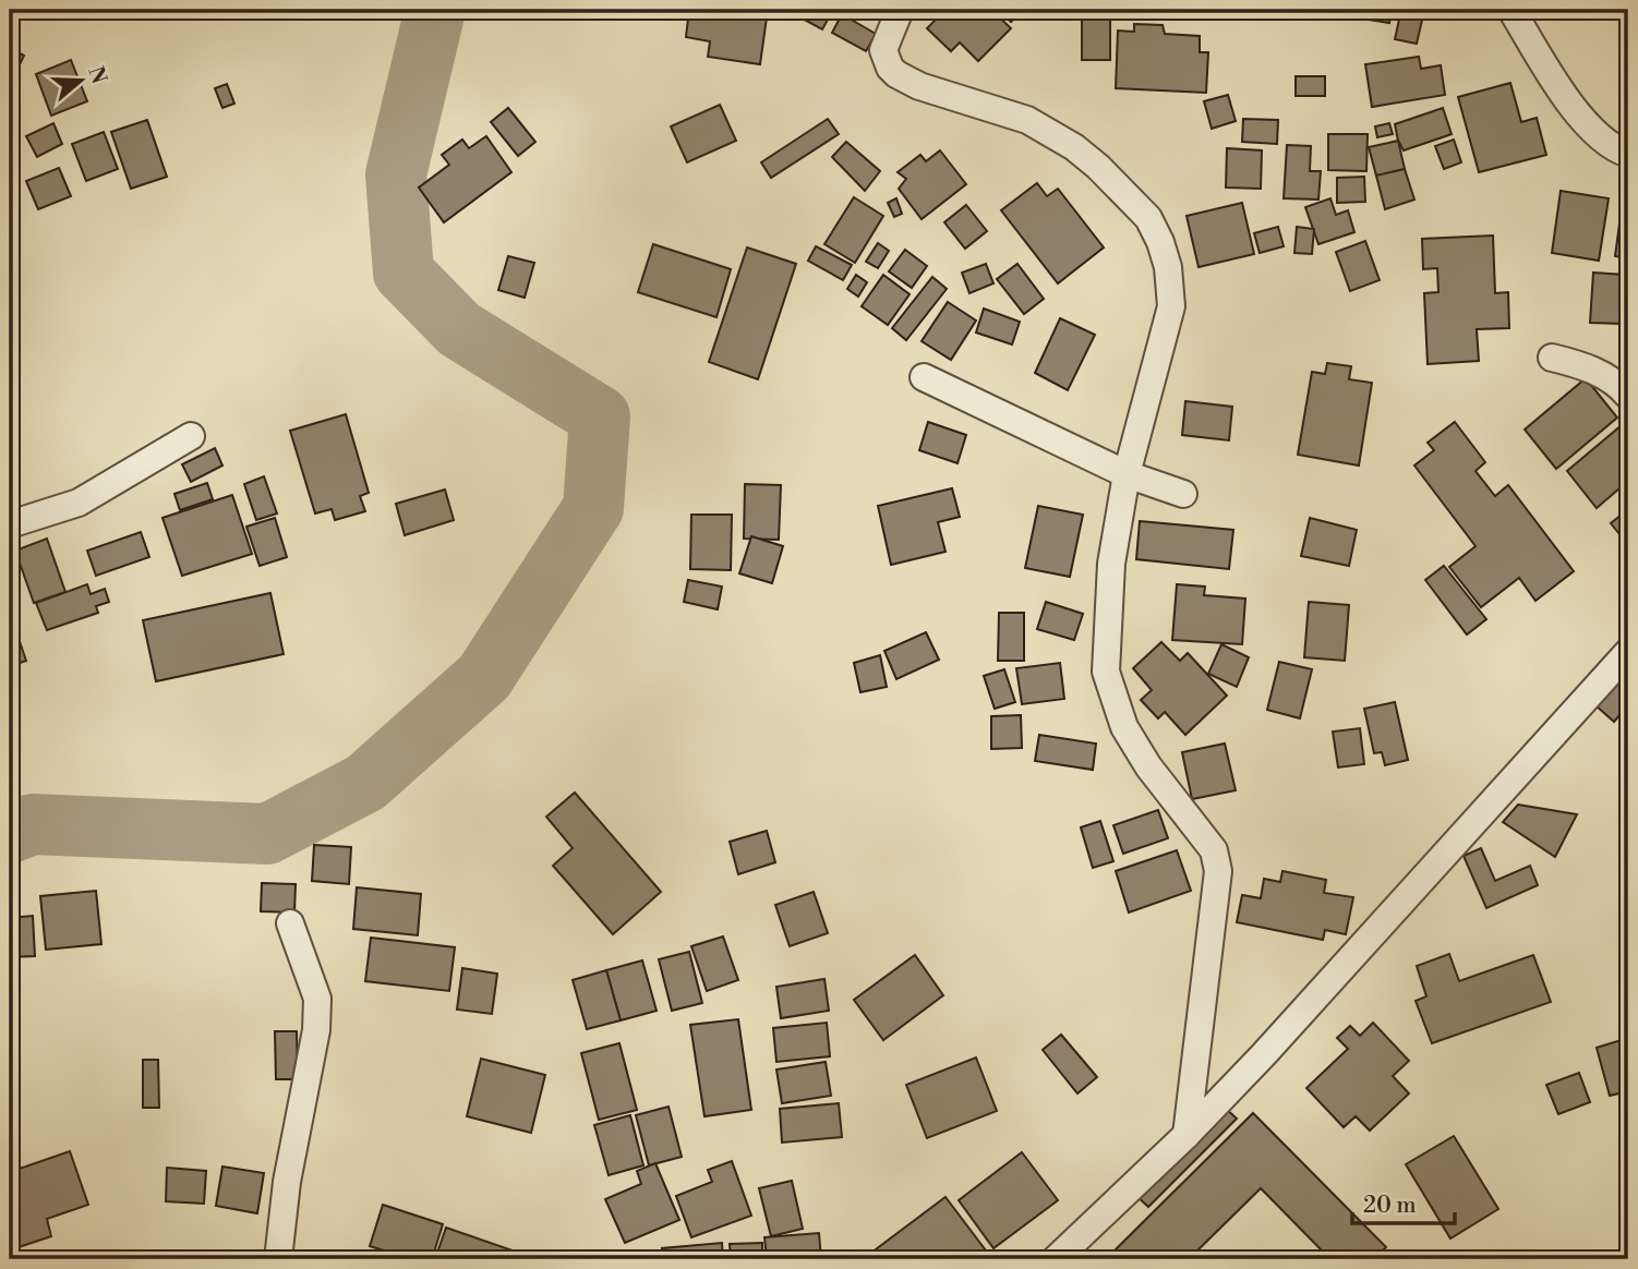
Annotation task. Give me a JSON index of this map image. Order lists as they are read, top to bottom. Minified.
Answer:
{"scale_bar":"20 m","north":"right"}
